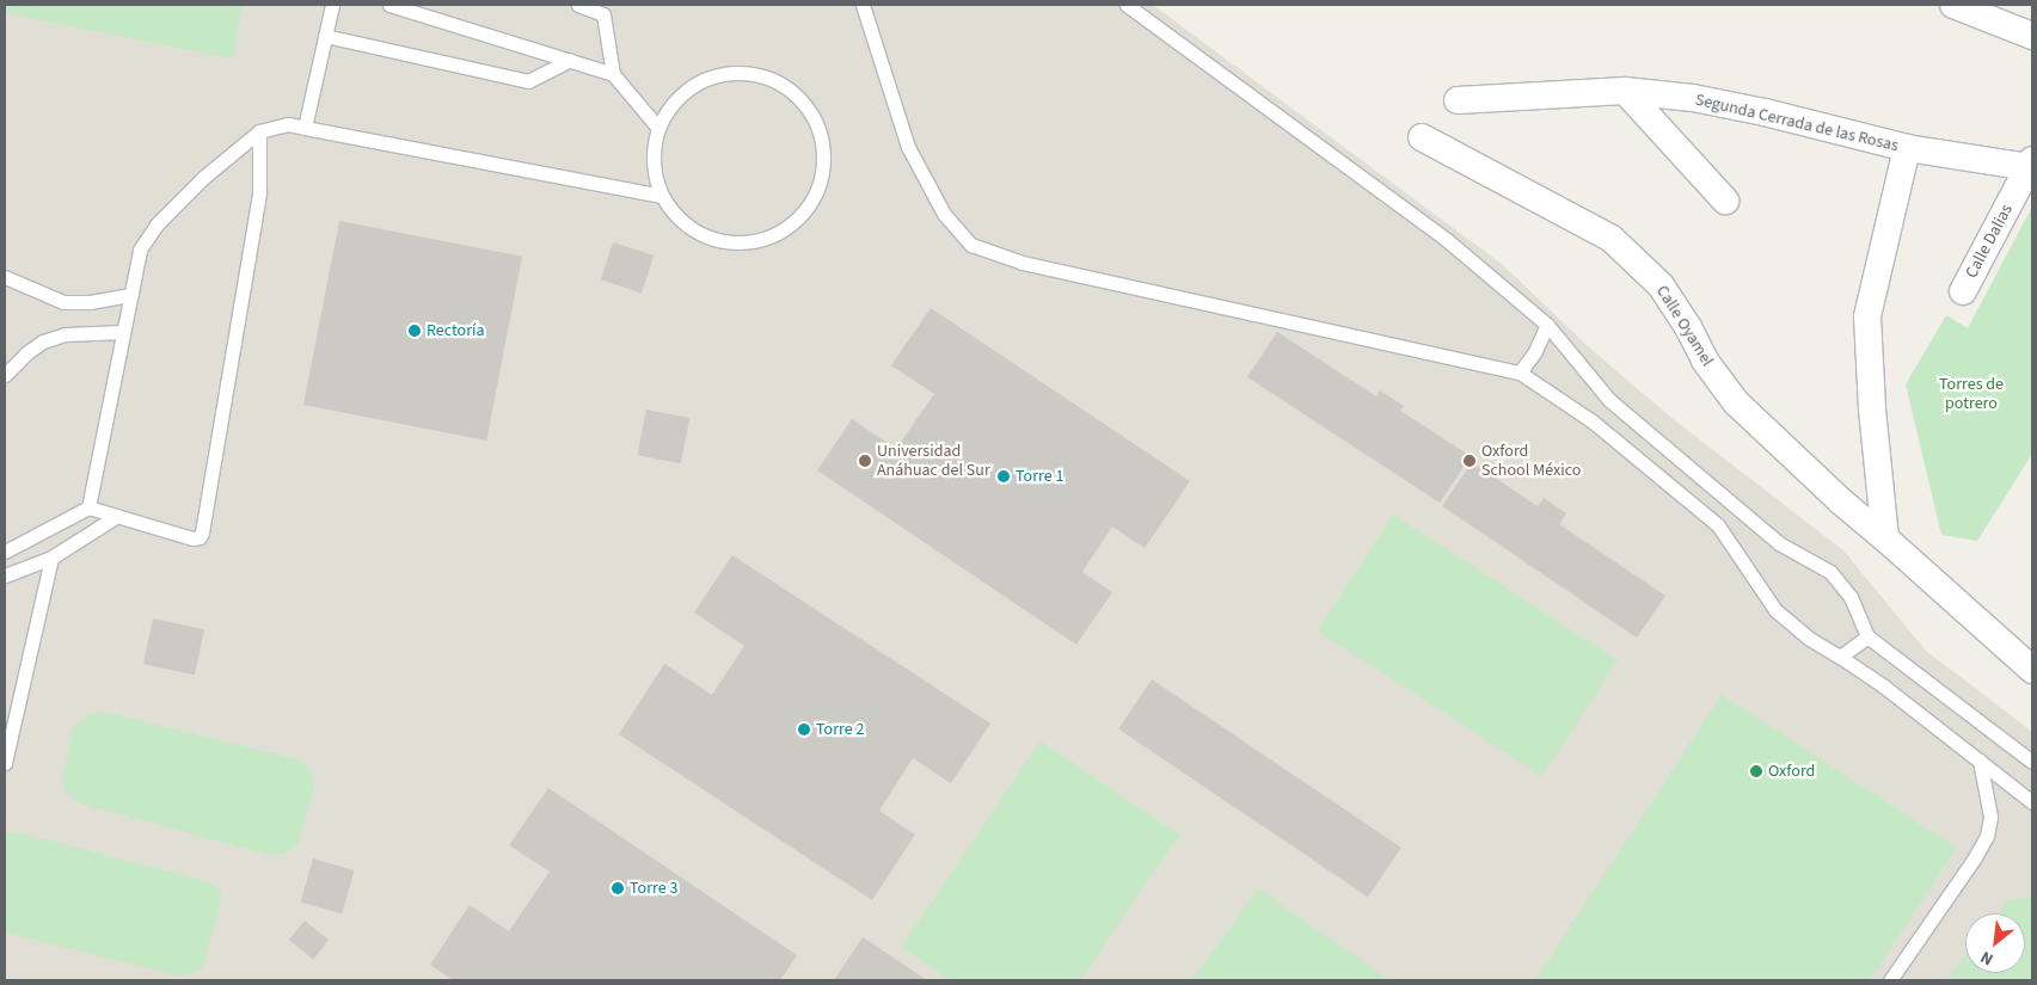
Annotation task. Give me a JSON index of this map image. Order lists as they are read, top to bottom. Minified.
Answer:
{"streets":{"street":["Segunda Cerrada de las Rosas","Calle Dalias","Calle Oyamel"]},"crossings":[["Segunda Cerrada de las Rosas","Calle Dalias"]],"parks":["Torres de potrero"],"places":["Rectoría","Universidad Anáhuac del Sur","Oxford School México","Torre 1","Torre 2","Oxford","Torre 3"],"north":"bottom left"}
